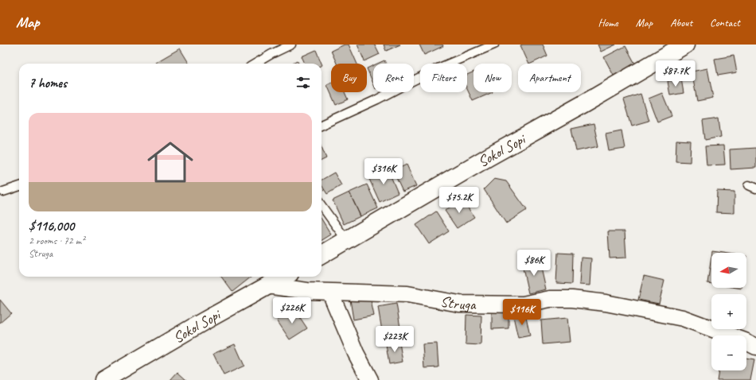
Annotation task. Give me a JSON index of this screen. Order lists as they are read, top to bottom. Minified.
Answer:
{"streets":{"street":["Sokol Sopi","Struga"]},"crossings":[["Sokol Sopi","Struga"]],"north":"left","page":{"header":"Map","nav":["Home","Map","About","Contact"],"price":["$87.7K","$316K","$75.2K","$86K","$226K","$116K","$223K"],"chip":["Buy","Rent","Filters","New","Apartment"],"heading":"7 homes","list":[{"name":"$116,000","note":"2 rooms · 72 m² · Struga"}],"map_buttons":["+","−"]}}
